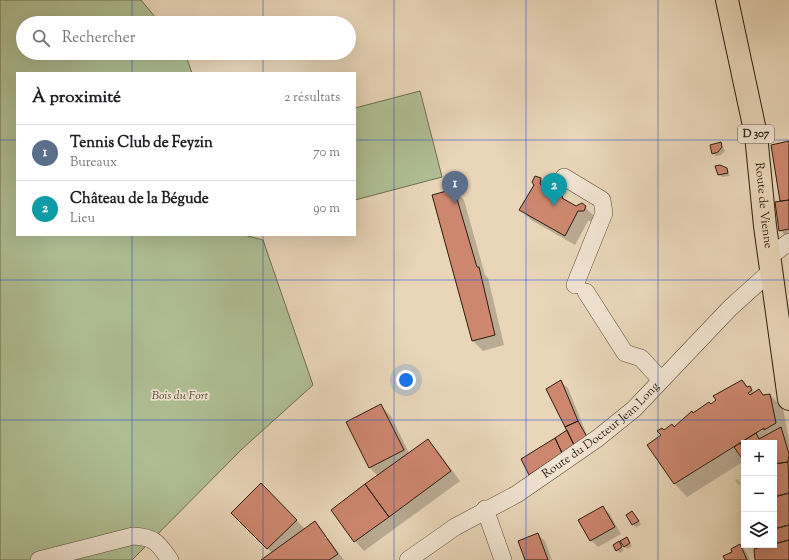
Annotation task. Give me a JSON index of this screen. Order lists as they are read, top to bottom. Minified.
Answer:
{"streets":{"main road":["D 307","Route de Vienne"],"street":["Route du Docteur Jean Long"]},"crossings":[["D 307","Route de Vienne"],["D 307","Route du Docteur Jean Long"],["Route de Vienne","Route du Docteur Jean Long"]],"parks":["Bois du Fort"],"page":{"search":"Rechercher","heading":["À proximité","2 résultats"],"list":[{"mark":"1","name":"Tennis Club de Feyzin","note":"Bureaux","value":"70 m"},{"mark":"2","name":"Château de la Bégude","note":"Lieu","value":"90 m"}],"pins":["1","2"],"map_buttons":["+","−"]}}
